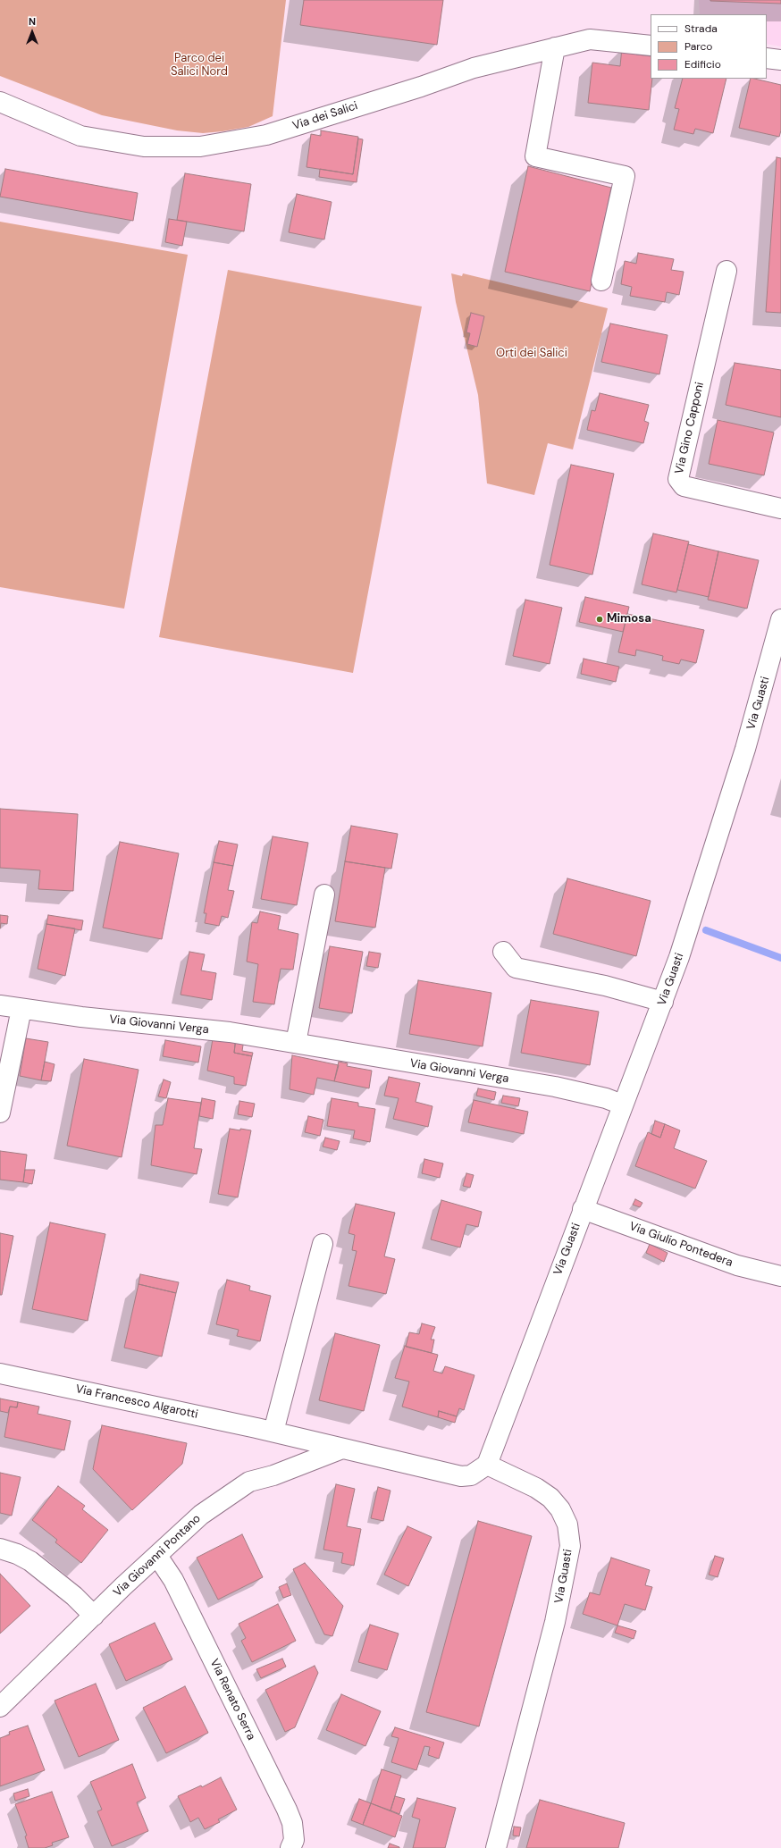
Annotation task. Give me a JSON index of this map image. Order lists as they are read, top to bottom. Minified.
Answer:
{"streets":{"street":["Via dei Salici","Via Gino Capponi","Via Guasti","Via Giovanni Verga","Via Giulio Pontedera","Via Francesco Algarotti","Via Giovanni Pontano","Via Renato Serra"]},"crossings":[["Via Guasti","Via Giovanni Verga"],["Via Guasti","Via Giulio Pontedera"],["Via Guasti","Via Francesco Algarotti"],["Via Francesco Algarotti","Via Giovanni Pontano"],["Via Giovanni Pontano","Via Renato Serra"]],"parks":["Parco dei Salici Nord","Orti dei Salici"],"places":["Mimosa"],"legend":["Strada","Parco","Edificio"],"north":"top"}
